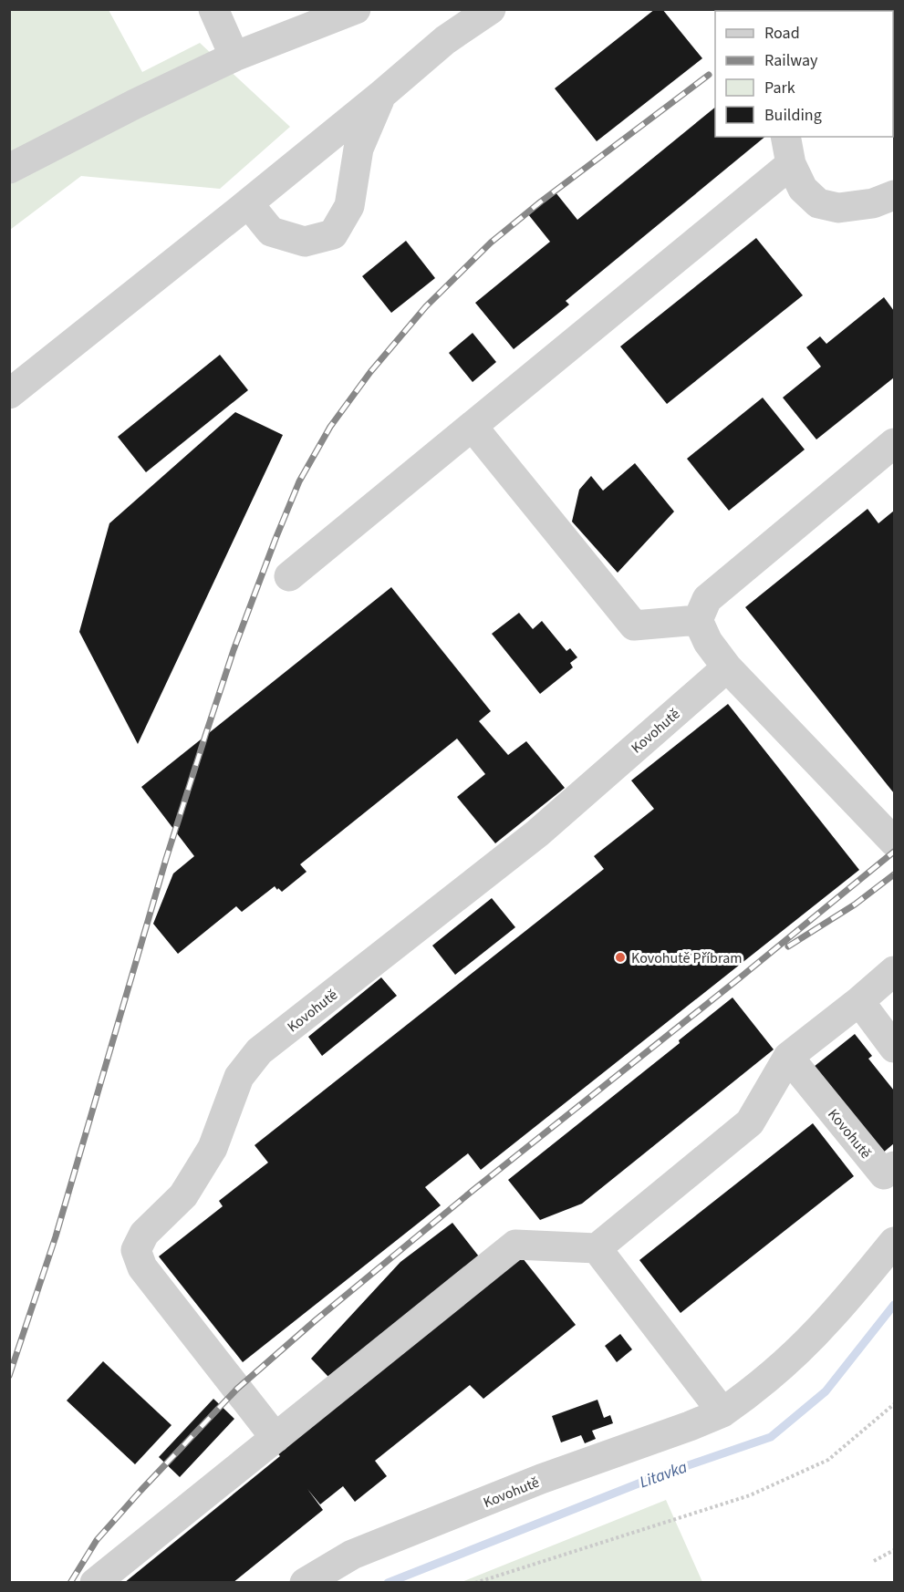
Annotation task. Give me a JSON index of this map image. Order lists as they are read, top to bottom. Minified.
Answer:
{"streets":{"street":["Kovohutě"]},"water":["Litavka"],"places":["Kovohutě Příbram"],"legend":["Road","Railway","Park","Building"]}
